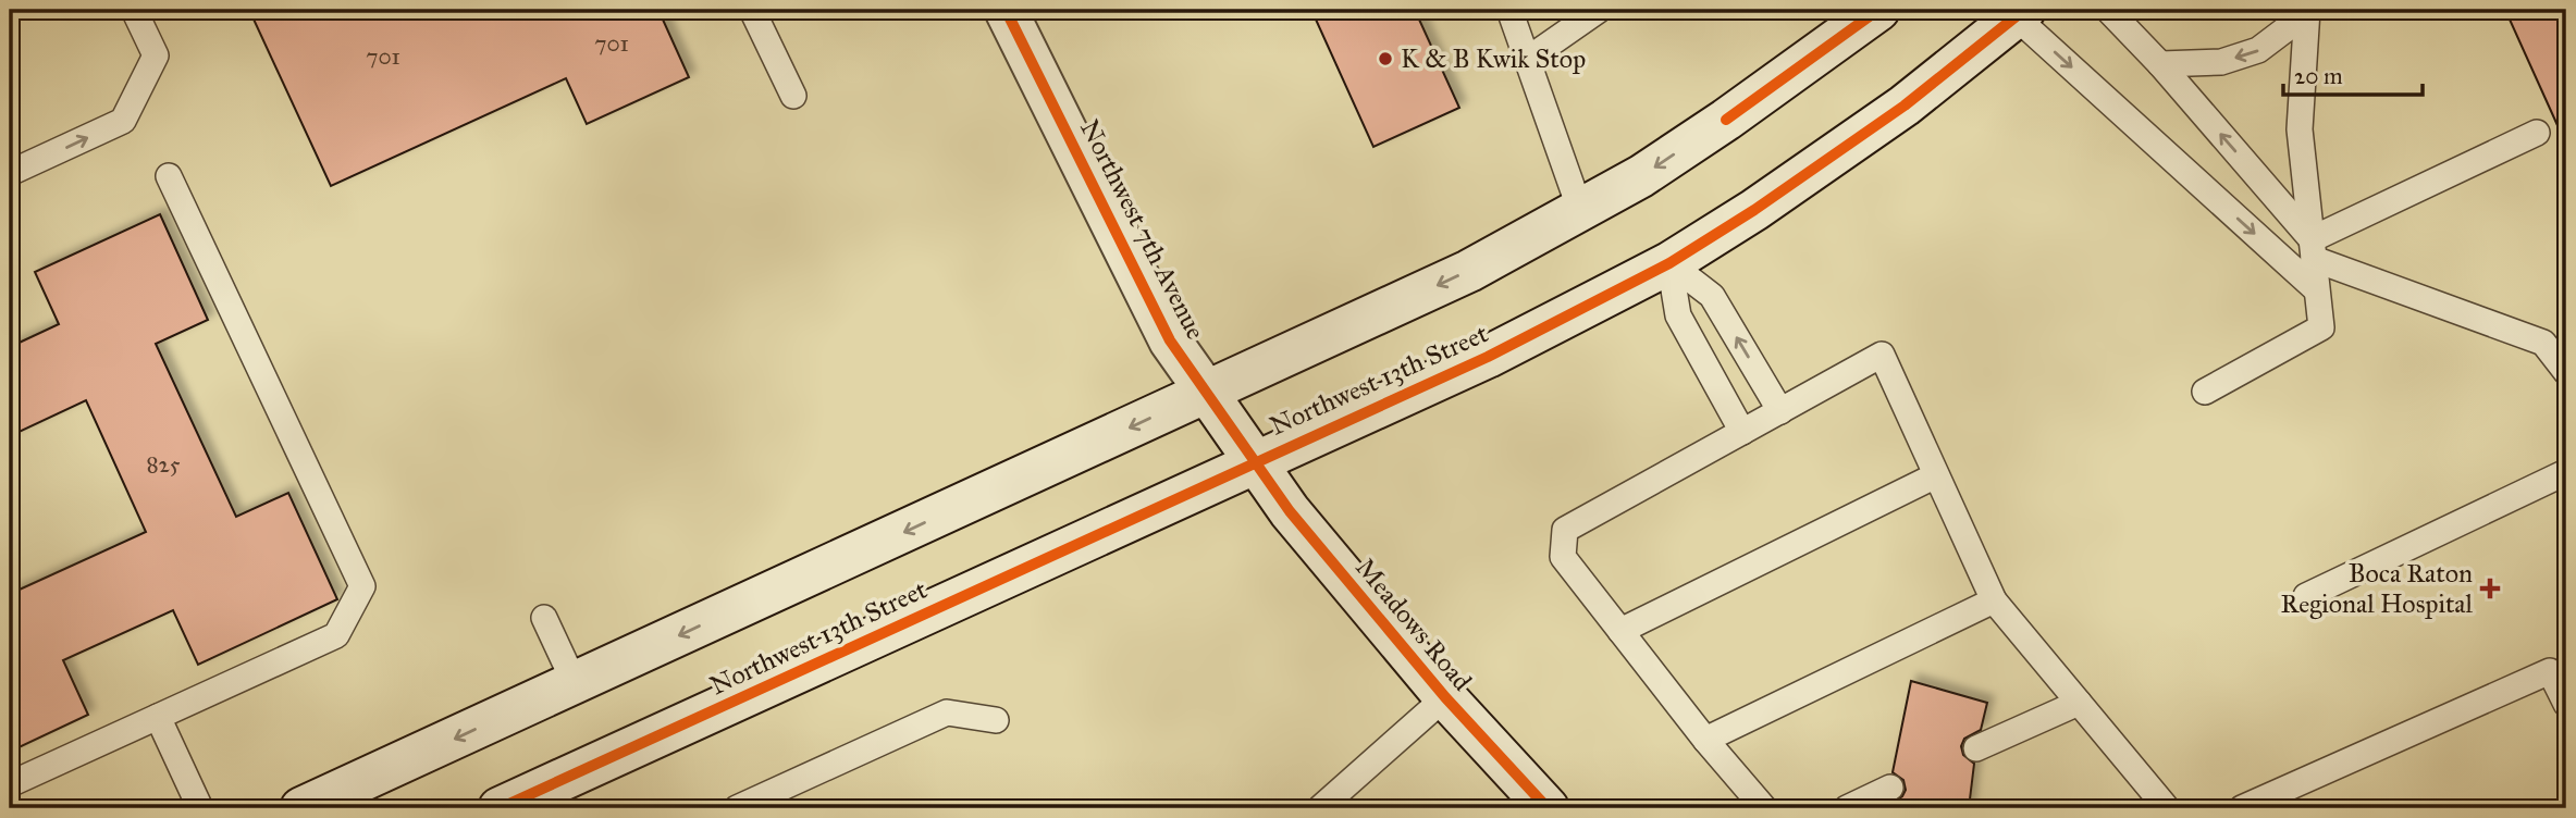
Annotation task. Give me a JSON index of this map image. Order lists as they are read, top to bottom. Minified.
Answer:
{"streets":{"street":["Northwest 7th Avenue","Northwest 13th Street","Meadows Road"]},"crossings":[["Northwest 7th Avenue","Northwest 13th Street"],["Northwest 7th Avenue","Meadows Road"],["Northwest 13th Street","Meadows Road"]],"places":{"other":["K & B Kwik Stop"],"health":["Boca Raton Regional Hospital"]},"house_numbers":["701","701","825"],"scale_bar":"20 m"}
